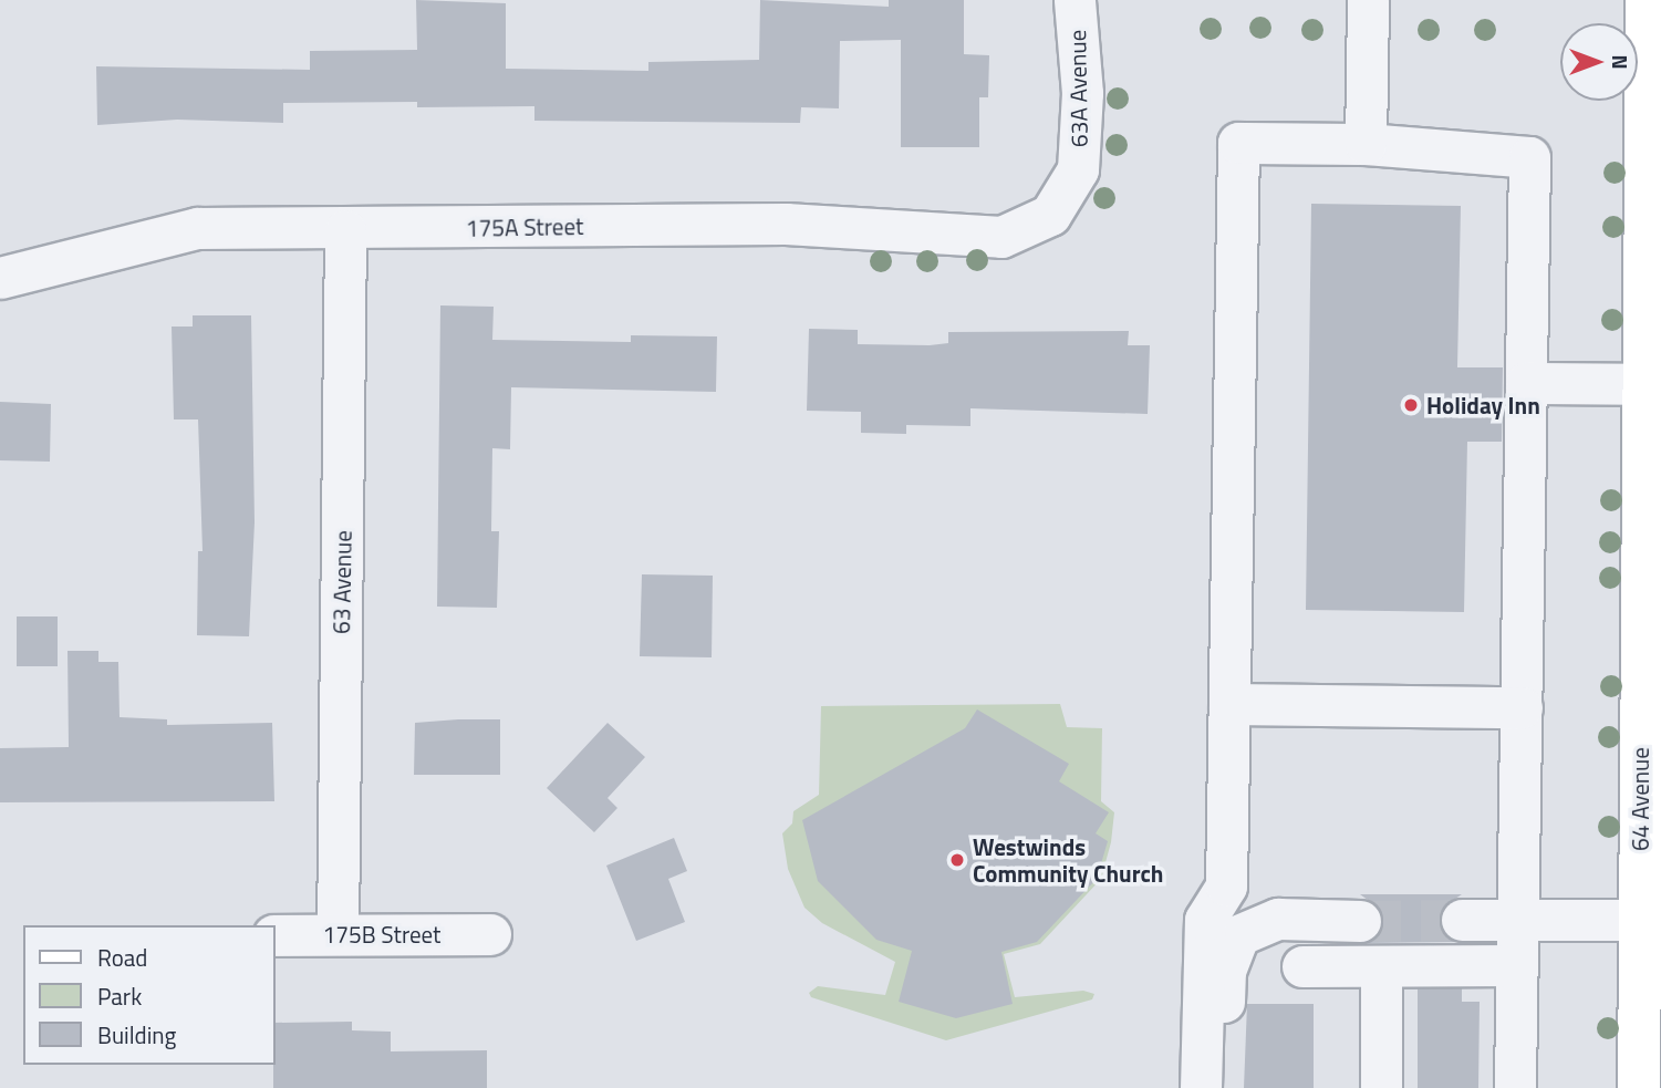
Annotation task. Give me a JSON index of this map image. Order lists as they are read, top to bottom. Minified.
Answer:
{"streets":{"main road":["64 Avenue"],"street":["63A Avenue","175A Street","63 Avenue","175B Street"]},"crossings":[["63A Avenue","175A Street"],["175A Street","63 Avenue"],["63 Avenue","175B Street"]],"places":["Holiday Inn","Westwinds Community Church"],"legend":["Road","Park","Building"],"north":"right"}
